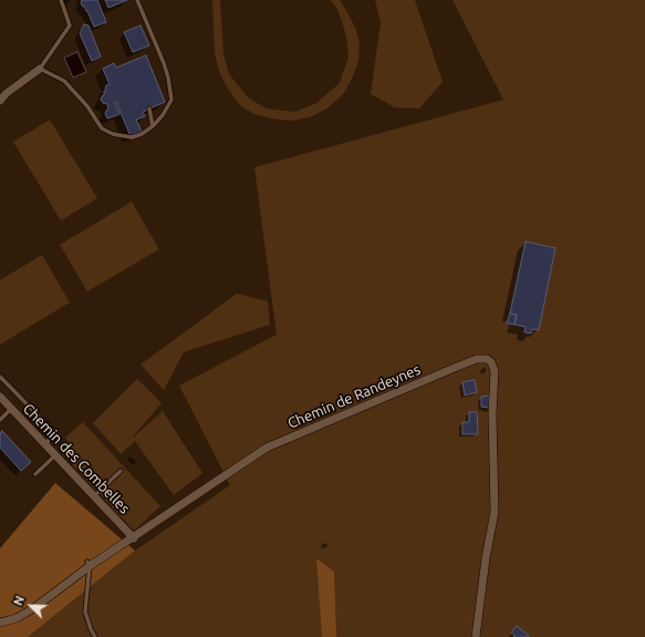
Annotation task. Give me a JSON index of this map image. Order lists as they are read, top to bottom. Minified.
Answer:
{"streets":{"street":["Chemin de Randeynes","Chemin des Combelles"]},"crossings":[["Chemin de Randeynes","Chemin des Combelles"]],"north":"top left"}
